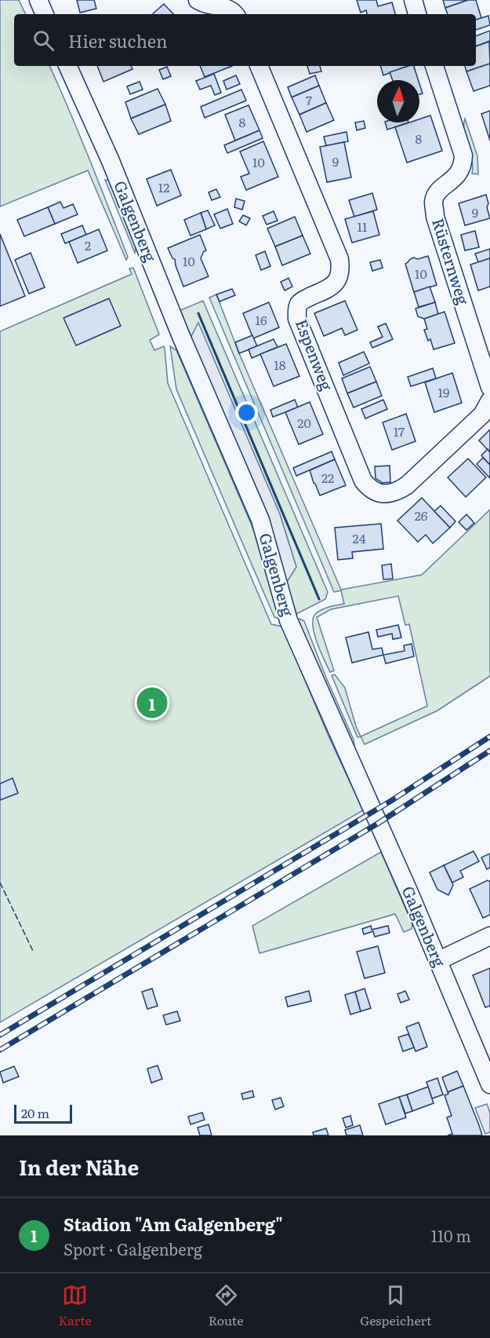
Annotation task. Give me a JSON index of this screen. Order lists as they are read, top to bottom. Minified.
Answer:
{"streets":{"street":["Galgenberg","Rüsternweg","Espenweg"]},"house_numbers":["7","8","8","9","10","12","9","11","2","10","10","16","18","19","20","17","22","26","24"],"scale_bar":"20 m","north":"top","page":{"search":"Hier suchen","pins":"1","scale":"20 m","heading":"In der Nähe","list":[{"mark":"1","name":"Stadion \"Am Galgenberg\"","note":"Sport · Galgenberg","value":"110 m"}],"nav":["Karte","Route","Gespeichert"]}}
